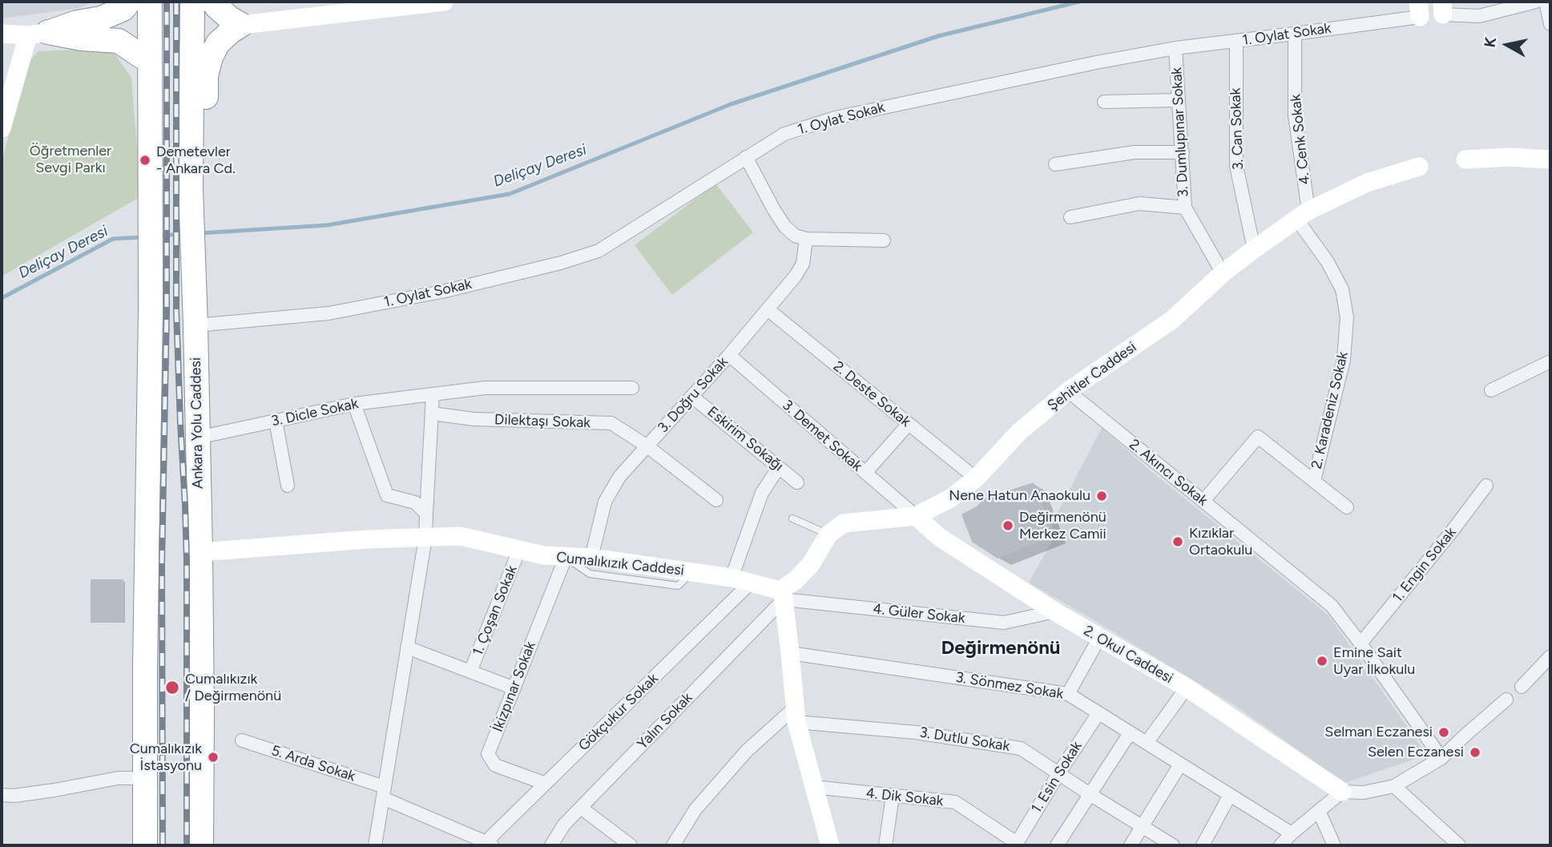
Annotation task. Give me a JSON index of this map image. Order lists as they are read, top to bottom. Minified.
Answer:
{"streets":{"highway":["Ankara Yolu Caddesi"],"street":["1. Oylat Sokak","3. Can Sokak","3. Dumlupınar Sokak","4. Cenk Sokak","Şehitler Caddesi","2. Deste Sokak","3. Doğru Sokak","2. Karadeniz Sokak","3. Dicle Sokak","Dilektaşı Sokak","3. Demet Sokak","Eskirim Sokağı","2. Akıncı Sokak","Cumalıkızık Caddesi","1. Engin Sokak","1. Çoşan Sokak","4. Güler Sokak","2. Okul Caddesi","3. Sönmez Sokak","İkizpınar Sokak","Gökçukur Sokak","Yalın Sokak","3. Dutlu Sokak","5. Arda Sokak","1. Esin Sokak","4. Dik Sokak"]},"crossings":[["1. Oylat Sokak","3. Can Sokak"],["1. Oylat Sokak","3. Dumlupınar Sokak"],["1. Oylat Sokak","4. Cenk Sokak"],["1. Oylat Sokak","Ankara Yolu Caddesi"],["3. Can Sokak","Şehitler Caddesi"],["3. Dumlupınar Sokak","Şehitler Caddesi"],["4. Cenk Sokak","Şehitler Caddesi"],["4. Cenk Sokak","2. Karadeniz Sokak"],["Şehitler Caddesi","2. Deste Sokak"],["Şehitler Caddesi","2. Karadeniz Sokak"],["Şehitler Caddesi","3. Demet Sokak"],["Şehitler Caddesi","2. Akıncı Sokak"],["Şehitler Caddesi","2. Okul Caddesi"],["2. Deste Sokak","3. Doğru Sokak"],["3. Doğru Sokak","Dilektaşı Sokak"],["3. Doğru Sokak","3. Demet Sokak"],["3. Doğru Sokak","Eskirim Sokağı"],["3. Doğru Sokak","Cumalıkızık Caddesi"],["3. Dicle Sokak","Ankara Yolu Caddesi"],["Ankara Yolu Caddesi","Cumalıkızık Caddesi"],["3. Demet Sokak","2. Okul Caddesi"],["2. Akıncı Sokak","1. Engin Sokak"],["Cumalıkızık Caddesi","1. Çoşan Sokak"],["Cumalıkızık Caddesi","4. Güler Sokak"],["Cumalıkızık Caddesi","İkizpınar Sokak"],["Cumalıkızık Caddesi","Gökçukur Sokak"],["Cumalıkızık Caddesi","Yalın Sokak"],["4. Güler Sokak","2. Okul Caddesi"],["4. Güler Sokak","Yalın Sokak"],["3. Sönmez Sokak","1. Esin Sokak"],["İkizpınar Sokak","Gökçukur Sokak"],["Gökçukur Sokak","5. Arda Sokak"],["3. Dutlu Sokak","1. Esin Sokak"],["1. Esin Sokak","4. Dik Sokak"]],"districts":["Değirmenönü"],"water":["Deliçay Deresi"],"parks":["Öğretmenler Sevgi Parkı"],"places":["Demetevler - Ankara Cd.","Nene Hatun Anaokulu","Değirmenönü Merkez Camii","Kızıklar Ortaokulu","Emine Sait Uyar İlkokulu","Cumalıkızık / Değirmenönü","Selman Eczanesi","Selen Eczanesi","Cumalıkızık İstasyonu"],"north":"left"}
